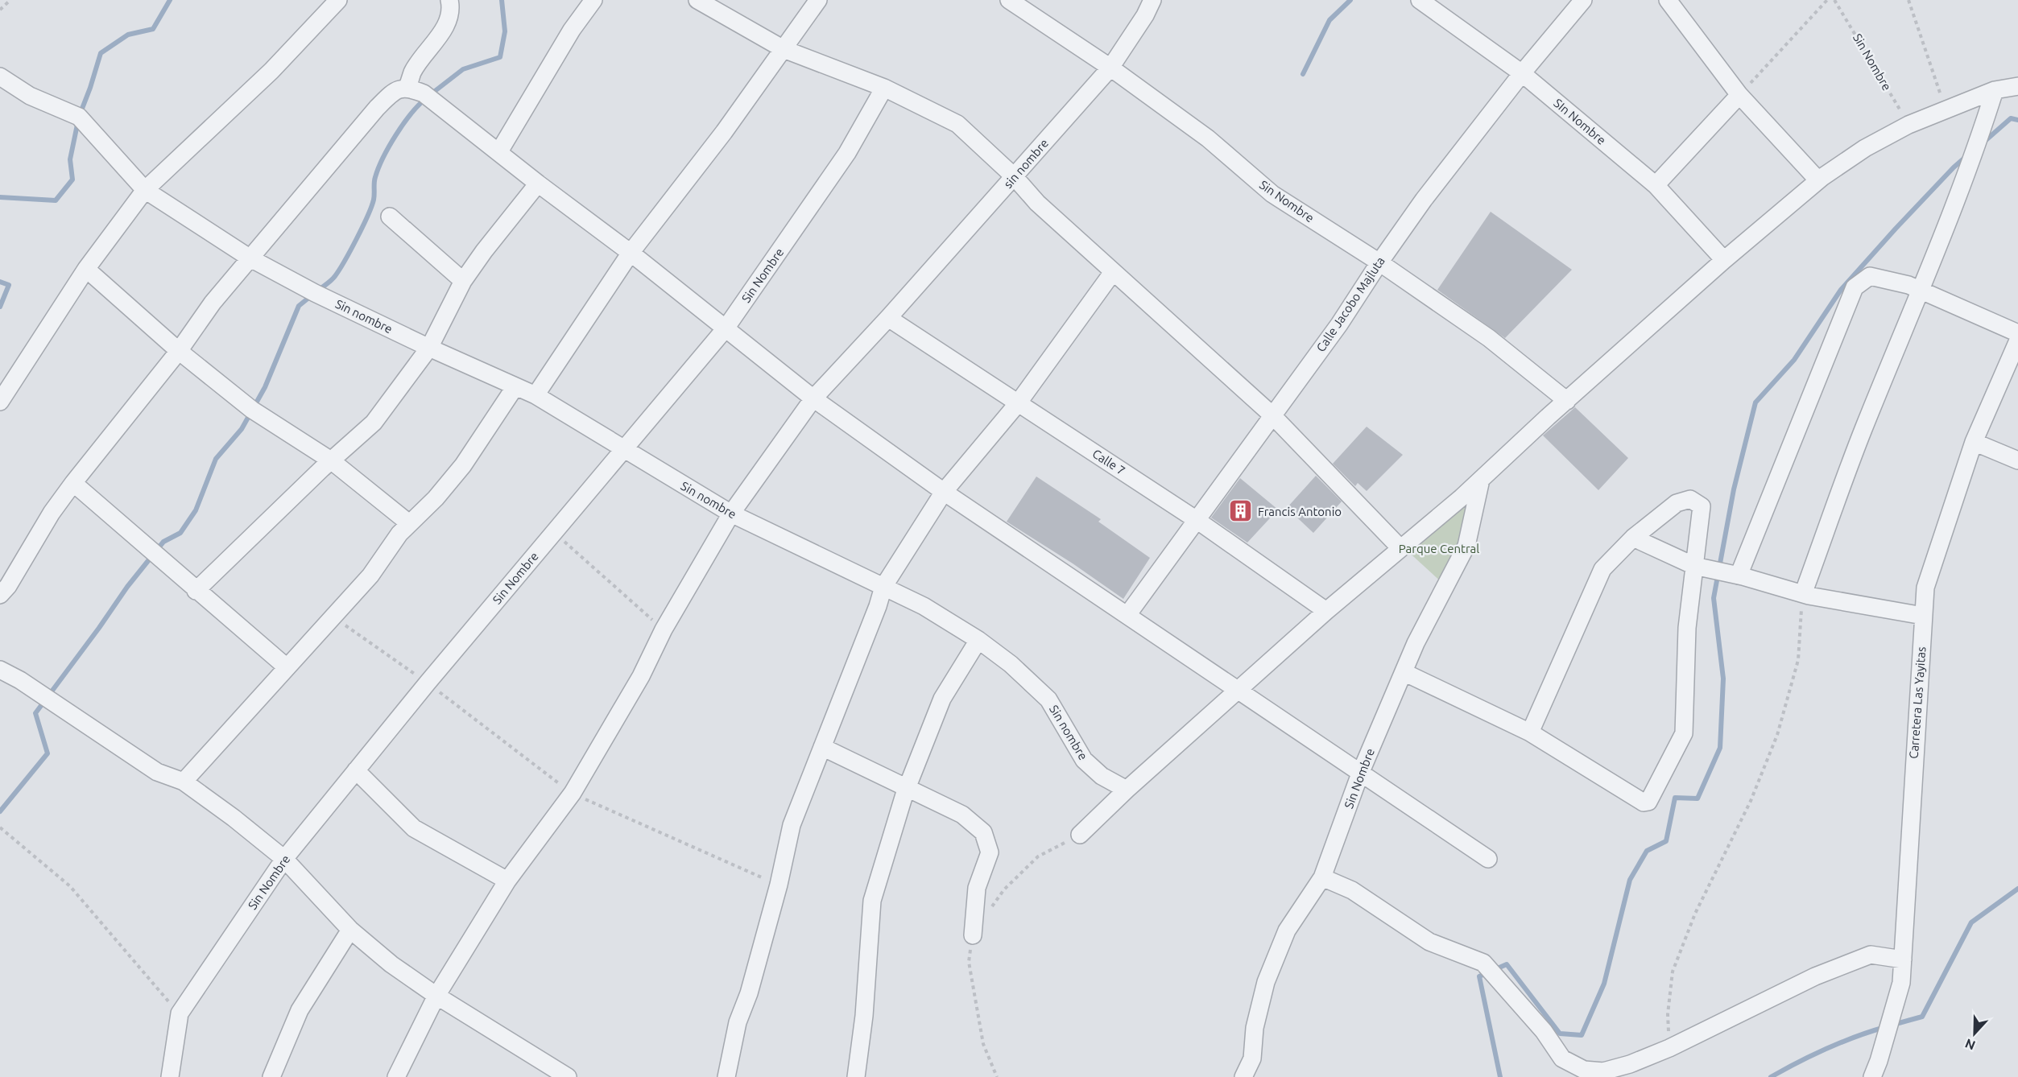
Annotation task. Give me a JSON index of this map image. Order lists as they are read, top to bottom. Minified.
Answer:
{"streets":{"street":["Sin Nombre","SIn Nombre","sin nombre","Calle Jacobo Majluta","Sin nombre","Calle 7","Carretera Las Yayitas"]},"crossings":[["Sin Nombre","sin nombre"],["Sin Nombre","Calle Jacobo Majluta"],["Sin Nombre","Sin nombre"],["SIn Nombre","Calle Jacobo Majluta"],["sin nombre","Sin nombre"],["sin nombre","Calle 7"],["Calle Jacobo Majluta","Calle 7"]],"parks":["Parque Central"],"places":{"building":["Francis Antonio"]},"north":"bottom"}
